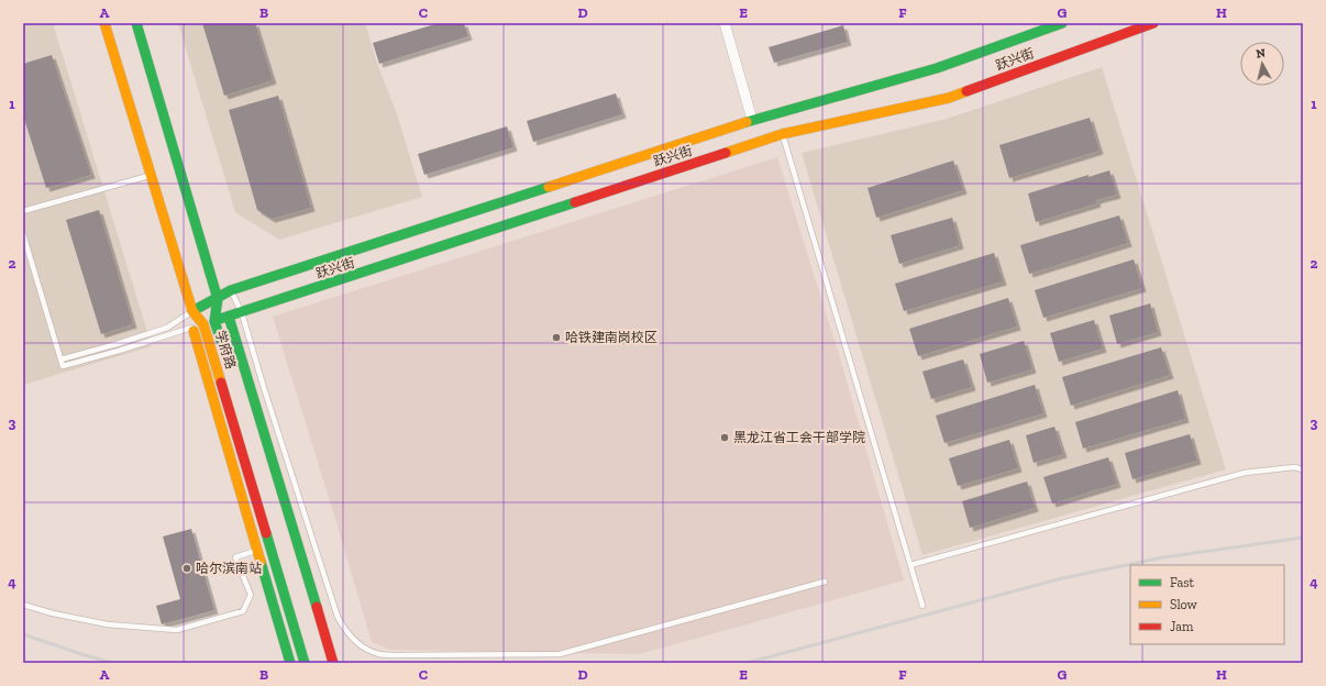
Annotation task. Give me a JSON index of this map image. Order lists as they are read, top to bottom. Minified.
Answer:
{"streets":{"main road":["跃兴街","学府路"]},"crossings":[["跃兴街","学府路"]],"places":["哈铁建南岗校区","黑龙江省工会干部学院","哈尔滨南站"],"legend":["Fast","Slow","Jam"],"north":"top","grid":{"columns":["A","B","C","D","E","F","G","H"],"rows":["1","2","3","4"]}}
